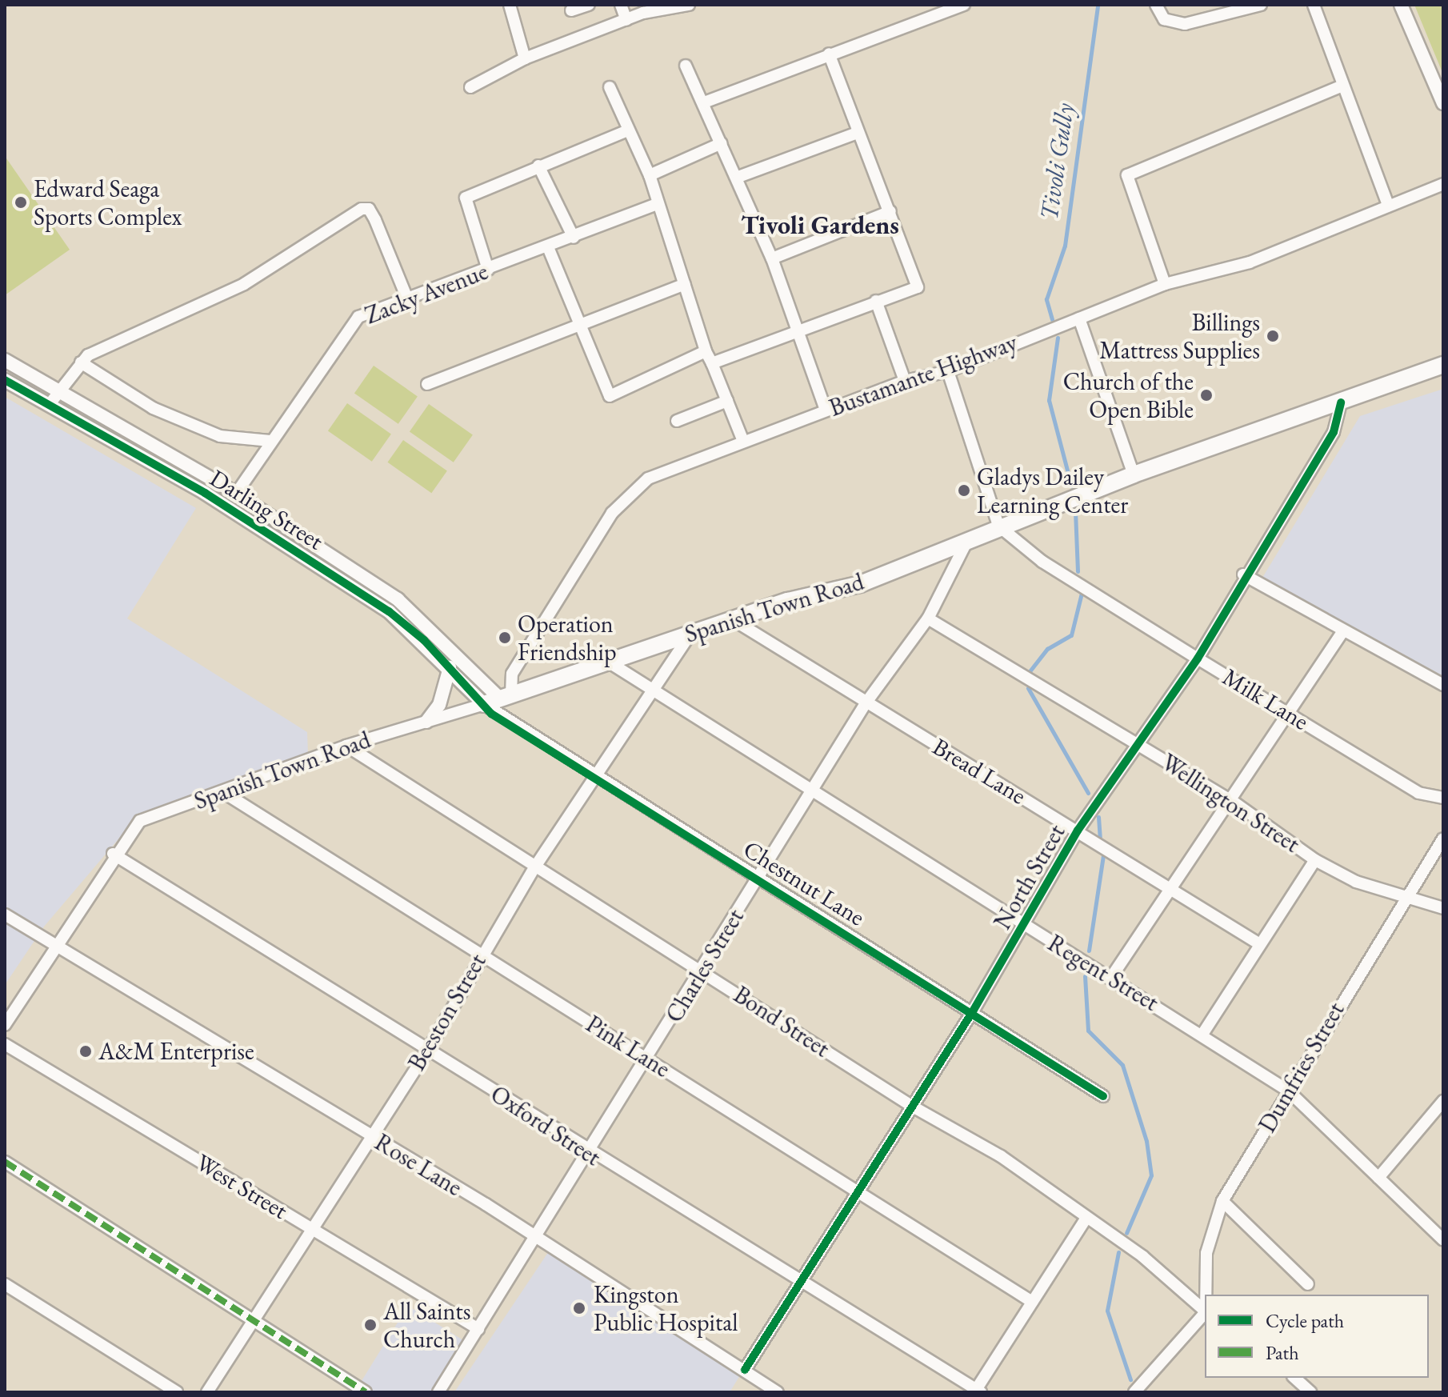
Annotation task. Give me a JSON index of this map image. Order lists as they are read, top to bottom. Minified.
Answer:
{"streets":{"main road":["Spanish Town Road"],"street":["Zacky Avenue","Bustamante Highway","Darling Street","Milk Lane","Bread Lane","Wellington Street","North Street","Chestnut Lane","Charles Street","Regent Street","Beeston Street","Bond Street","Pink Lane","Dumfries Street","Oxford Street","Rose Lane","West Street"]},"crossings":[["Zacky Avenue","Darling Street"],["Bustamante Highway","Darling Street"],["Bustamante Highway","Spanish Town Road"],["Darling Street","Spanish Town Road"],["Darling Street","Chestnut Lane"],["Spanish Town Road","Milk Lane"],["Spanish Town Road","Bread Lane"],["Spanish Town Road","North Street"],["Spanish Town Road","Chestnut Lane"],["Spanish Town Road","Charles Street"],["Spanish Town Road","Regent Street"],["Spanish Town Road","Beeston Street"],["Spanish Town Road","Bond Street"],["Spanish Town Road","Pink Lane"],["Spanish Town Road","Oxford Street"],["Spanish Town Road","Rose Lane"],["Milk Lane","North Street"],["Bread Lane","North Street"],["Bread Lane","Charles Street"],["Wellington Street","North Street"],["Wellington Street","Charles Street"],["Wellington Street","Dumfries Street"],["North Street","Chestnut Lane"],["North Street","Regent Street"],["North Street","Bond Street"],["North Street","Pink Lane"],["North Street","Oxford Street"],["North Street","Rose Lane"],["Chestnut Lane","Charles Street"],["Chestnut Lane","Beeston Street"],["Charles Street","Regent Street"],["Charles Street","Bond Street"],["Charles Street","Pink Lane"],["Charles Street","Oxford Street"],["Charles Street","Rose Lane"],["Charles Street","West Street"],["Regent Street","Beeston Street"],["Regent Street","Dumfries Street"],["Beeston Street","Bond Street"],["Beeston Street","Pink Lane"],["Beeston Street","Oxford Street"],["Beeston Street","Rose Lane"],["Beeston Street","West Street"]],"districts":["Tivoli Gardens"],"water":["Tivoli Gully"],"places":["Edward Seaga Sports Complex","Billings Mattress Supplies","Church of the Open Bible","Gladys Dailey Learning Center","Operation Friendship","A&M Enterprise","Kingston Public Hospital","All Saints Church"],"legend":["Cycle path","Path"]}
